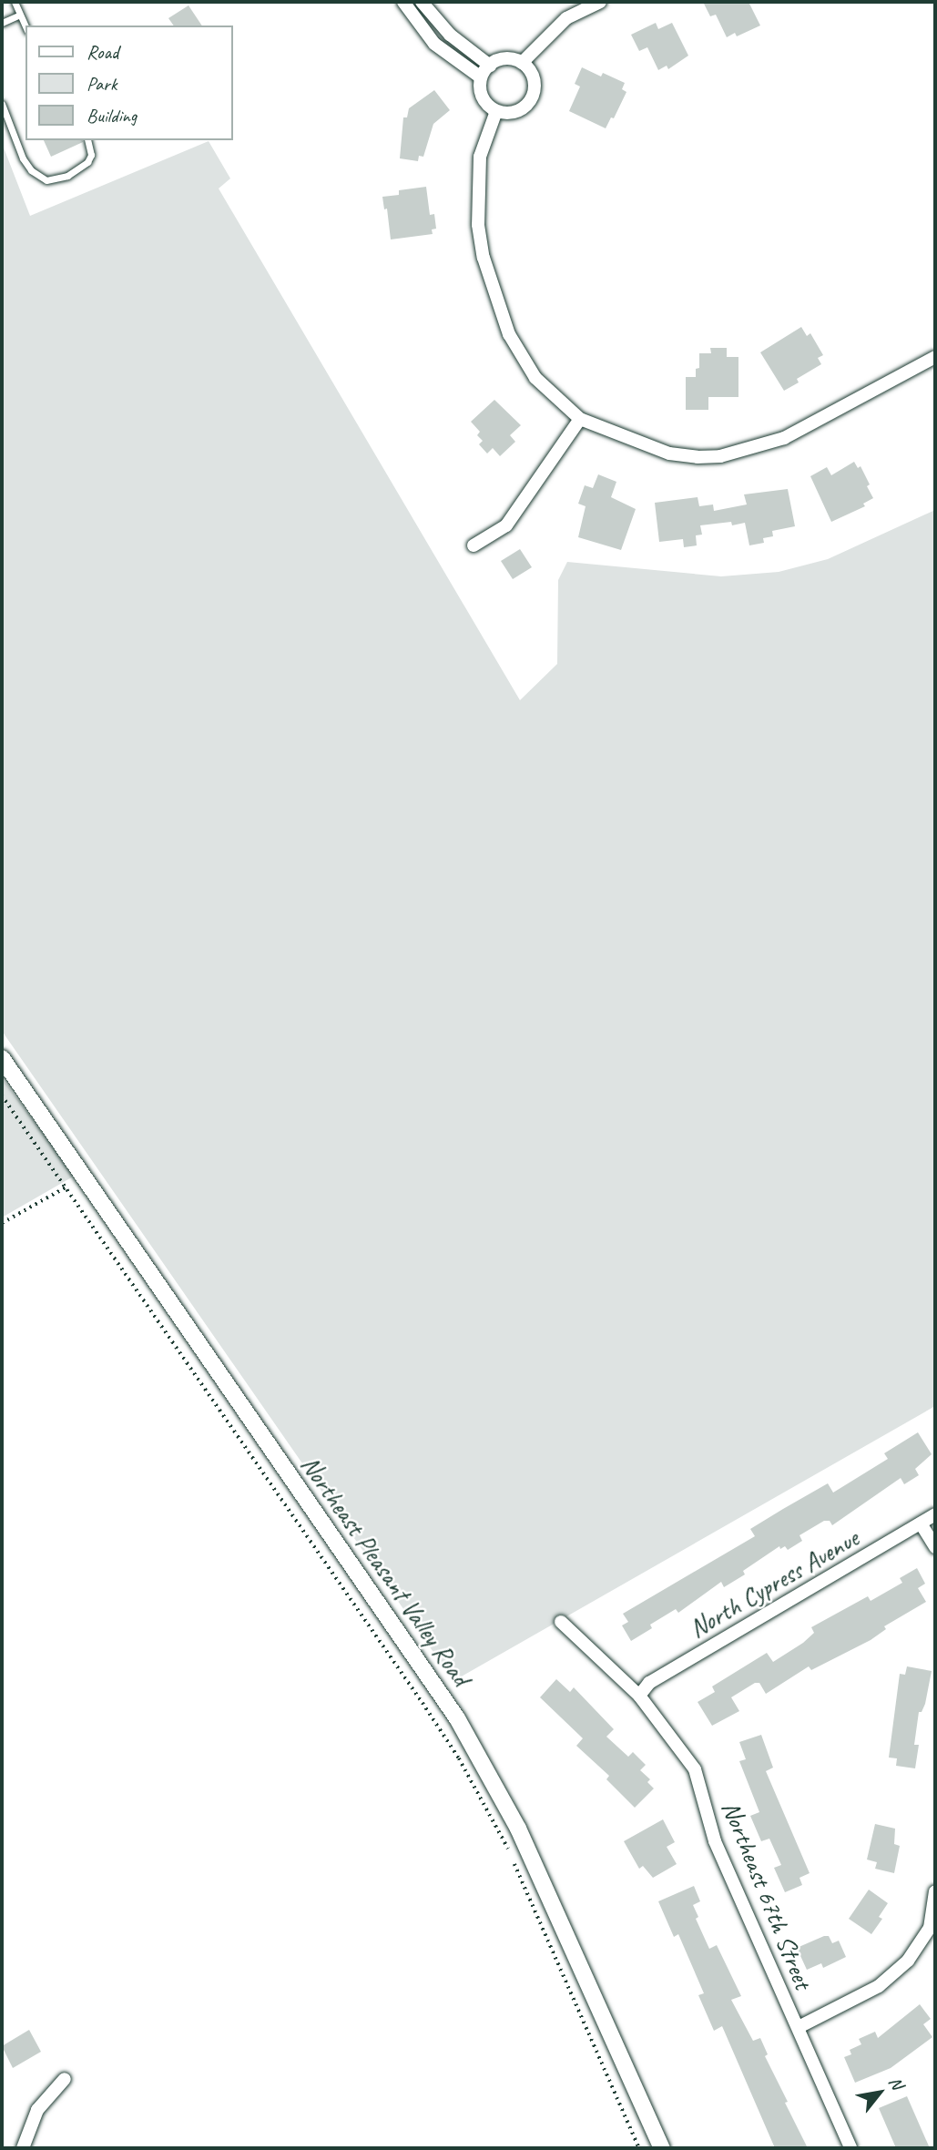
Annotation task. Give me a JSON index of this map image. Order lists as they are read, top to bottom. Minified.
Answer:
{"streets":{"street":["Northeast Pleasant Valley Road","North Cypress Avenue","Northeast 67th Street"]},"crossings":[["North Cypress Avenue","Northeast 67th Street"]],"legend":["Road","Park","Building"],"north":"top right"}
